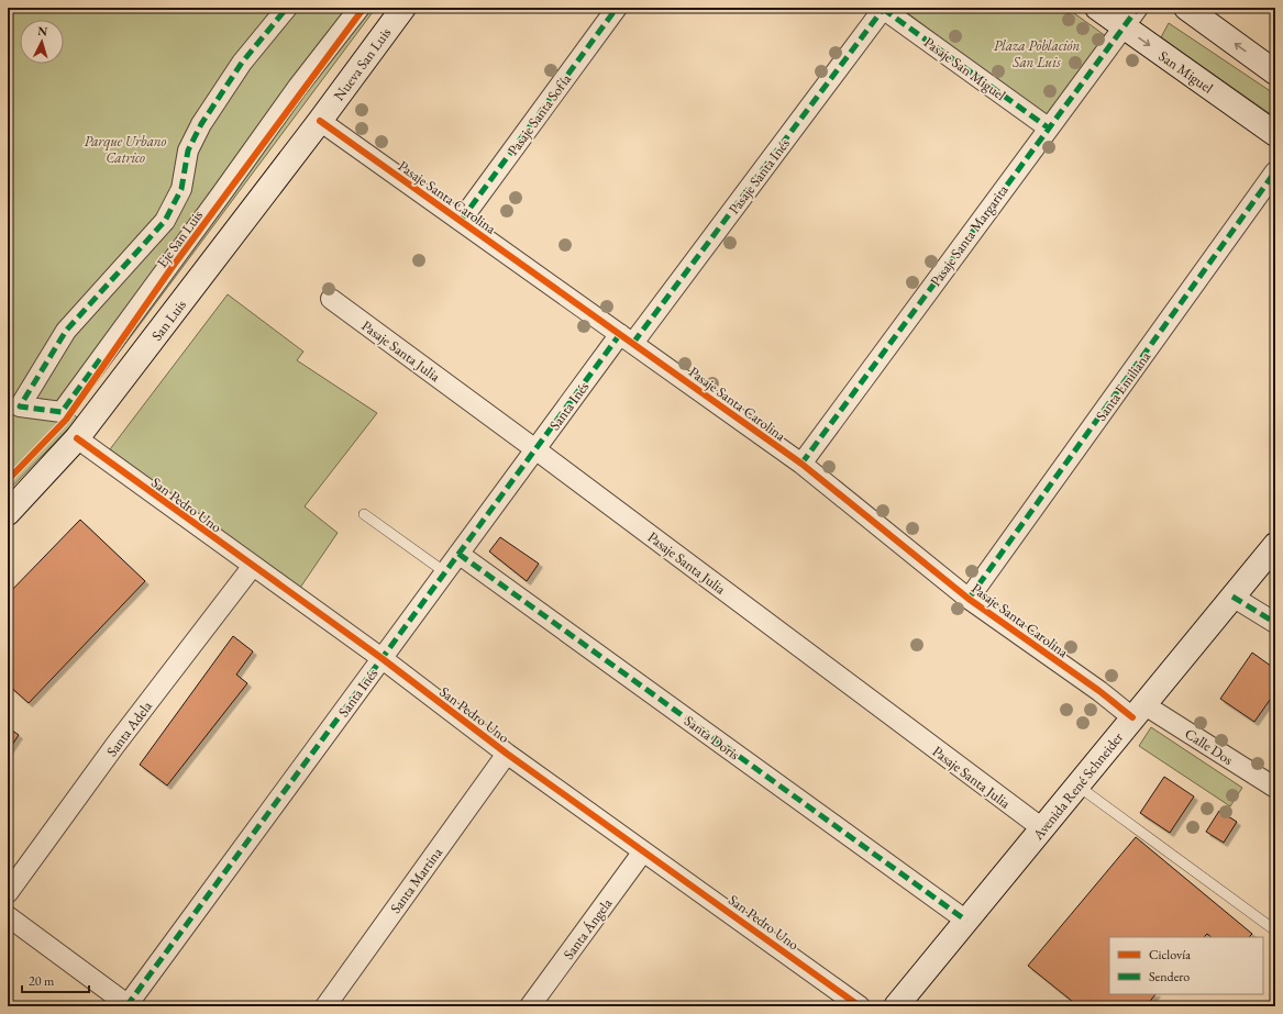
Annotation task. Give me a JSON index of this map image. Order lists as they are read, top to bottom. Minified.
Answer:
{"streets":{"main road":["Nueva San Luis","San Miguel","San Luis","Avenida René Schneider"],"street":["Pasaje San Miguel","Pasaje Santa Sofía","Pasaje Santa Inés","Pasaje Santa Carolina","Pasaje Santa Margarita","Pasaje Santa Julia","Santa Emiliana","Santa Inés","San Pedro Uno","Santa Adela","Santa Doris","Calle Dos","Santa Martina","Santa Ángela"],"cycle path":["Eje San Luis"]},"crossings":[["Nueva San Luis","Pasaje Santa Carolina"],["Nueva San Luis","San Luis"],["Pasaje San Miguel","Pasaje Santa Inés"],["Pasaje San Miguel","Pasaje Santa Margarita"],["San Miguel","Pasaje Santa Margarita"],["Pasaje Santa Sofía","Pasaje Santa Carolina"],["Pasaje Santa Inés","Pasaje Santa Carolina"],["Pasaje Santa Inés","Santa Inés"],["Pasaje Santa Carolina","Pasaje Santa Margarita"],["Pasaje Santa Carolina","San Luis"],["Pasaje Santa Carolina","Santa Emiliana"],["Pasaje Santa Carolina","Santa Inés"],["Pasaje Santa Carolina","Calle Dos"],["Pasaje Santa Carolina","Avenida René Schneider"],["San Luis","San Pedro Uno"],["Pasaje Santa Julia","Santa Inés"],["Pasaje Santa Julia","Avenida René Schneider"],["Santa Inés","San Pedro Uno"],["Santa Inés","Santa Doris"],["San Pedro Uno","Santa Adela"],["San Pedro Uno","Santa Martina"],["San Pedro Uno","Santa Ángela"],["Santa Doris","Avenida René Schneider"],["Calle Dos","Avenida René Schneider"]],"parks":["Plaza Población San Luis","Parque Urbano Catrico"],"legend":["Ciclovía","Sendero"],"scale_bar":"20 m","north":"top"}
